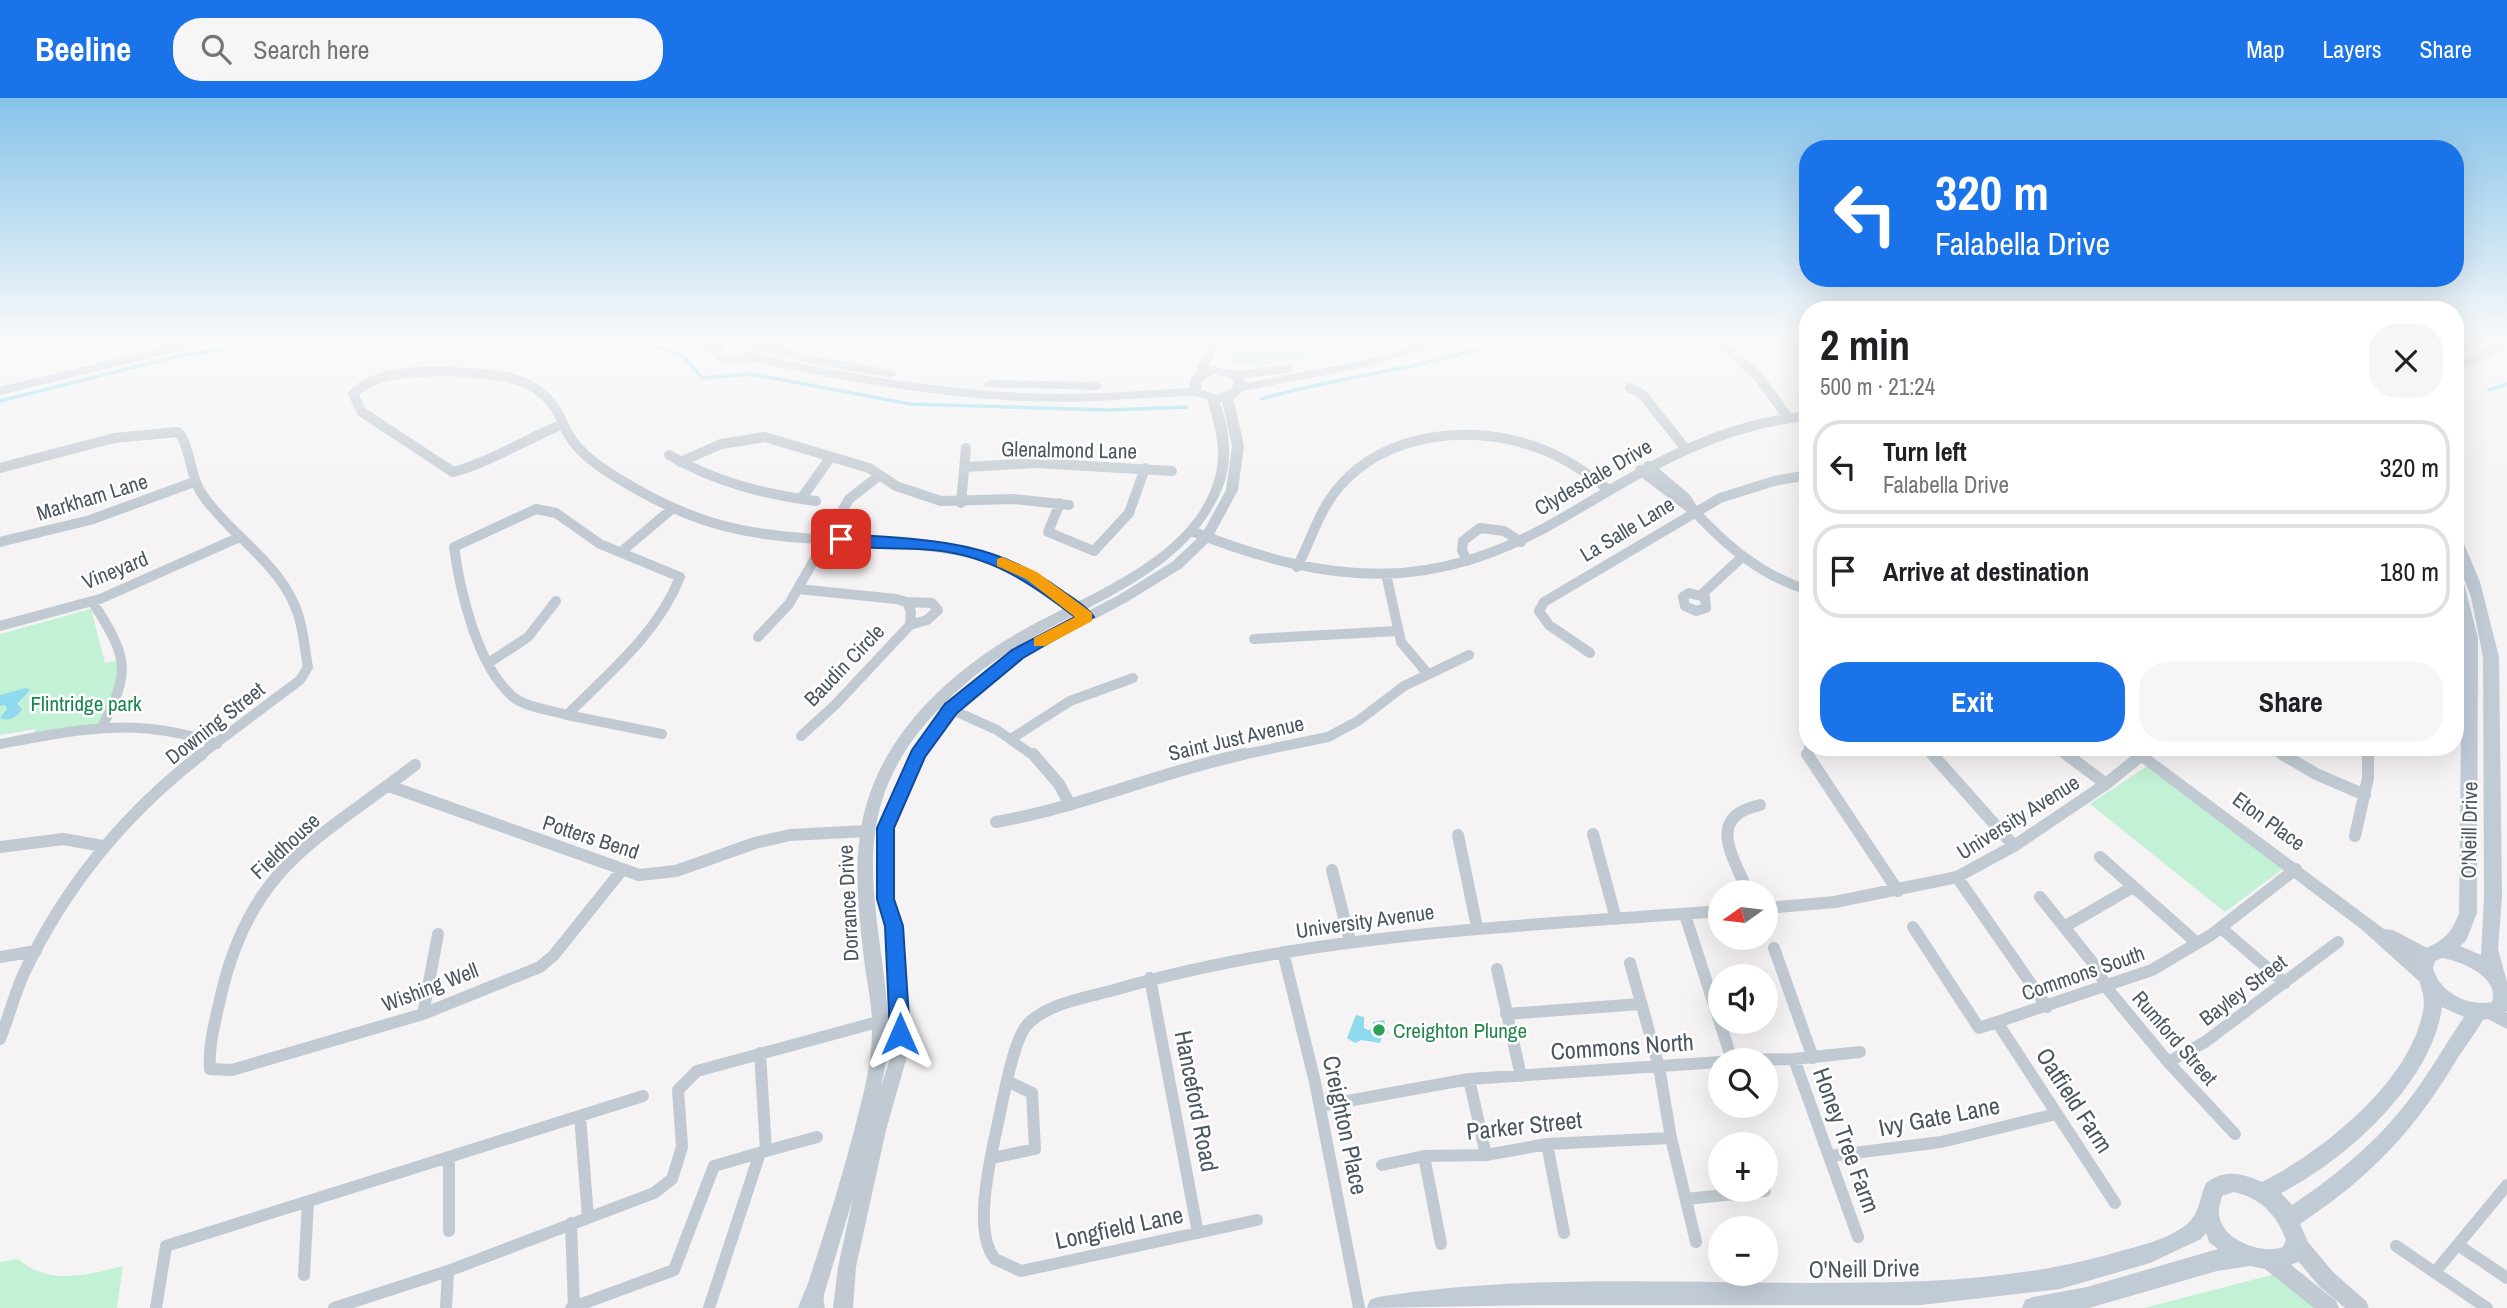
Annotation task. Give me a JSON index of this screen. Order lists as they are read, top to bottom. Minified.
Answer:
{"streets":{"main road":["O'Neill Drive"],"street":["Glenalmond Lane","Clydesdale Drive","Markham Lane","La Salle Lane","Vineyard","Baudin Circle","Downing Street","Saint Just Avenue","University Avenue","Eton Place","Potters Bend","Fieldhouse","Dorrance Drive","Commons South","Wishing Well","Bayley Street","Rumford Street","Commons North","Oatfield Farm","Hanceford Road","Ivy Gate Lane","Creighton Place","Parker Street","Honey Tree Farm","Longfield Lane"]},"crossings":[["Clydesdale Drive","Dorrance Drive"],["Markham Lane","Downing Street"],["Vineyard","Downing Street"],["University Avenue","Hanceford Road"],["University Avenue","Creighton Place"],["Eton Place","O'Neill Drive"],["Eton Place","Commons South"],["Potters Bend","Fieldhouse"],["Potters Bend","Dorrance Drive"],["Potters Bend","Wishing Well"],["Fieldhouse","Wishing Well"],["Commons South","Rumford Street"],["Commons South","Oatfield Farm"],["Bayley Street","Rumford Street"],["Commons North","Creighton Place"],["Oatfield Farm","Ivy Gate Lane"],["Hanceford Road","Longfield Lane"],["Ivy Gate Lane","Honey Tree Farm"]],"parks":["Flintridge park"],"places":["Creighton Plunge"],"north":"left","page":{"header":"Beeline","search":"Search here","nav":["Map","Layers","Share"],"turn":["320 m","Falabella Drive"],"heading":["2 min","500 m · 21:24"],"list":[{"name":"Turn left","note":"Falabella Drive","value":"320 m"},{"name":"Arrive at destination","value":"180 m"}],"buttons":["Exit","Share"],"map_buttons":["+","−"]}}
